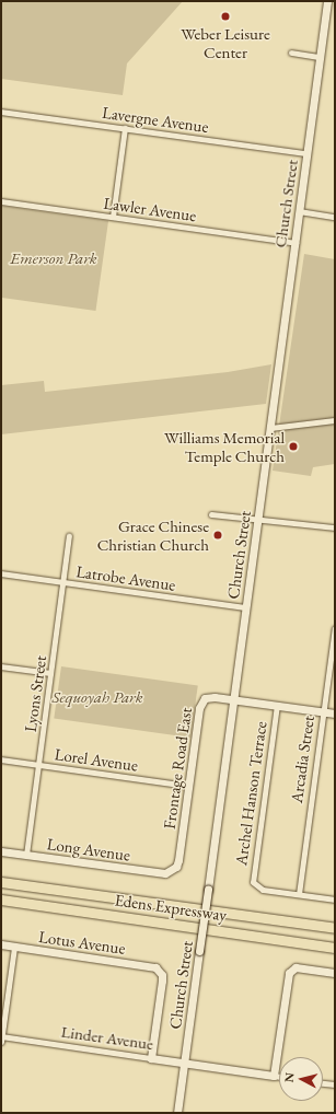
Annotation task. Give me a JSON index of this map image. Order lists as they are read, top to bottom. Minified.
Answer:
{"streets":{"highway":["Edens Expressway"],"street":["Lavergne Avenue","Church Street","Lawler Avenue","Latrobe Avenue","Lyons Street","Lorel Avenue","Arcadia Street","Frontage Road East","Archel Hanson Terrace","Long Avenue","Lotus Avenue","Linder Avenue"]},"crossings":[["Lavergne Avenue","Church Street"],["Church Street","Lawler Avenue"],["Church Street","Latrobe Avenue"],["Church Street","Frontage Road East"],["Church Street","Linder Avenue"],["Latrobe Avenue","Lyons Street"],["Lyons Street","Lorel Avenue"],["Lyons Street","Long Avenue"],["Lorel Avenue","Frontage Road East"],["Arcadia Street","Frontage Road East"],["Arcadia Street","Archel Hanson Terrace"],["Frontage Road East","Archel Hanson Terrace"],["Frontage Road East","Long Avenue"],["Lotus Avenue","Linder Avenue"]],"parks":["Emerson Park","Sequoyah Park"],"places":["Weber Leisure Center","Williams Memorial Temple Church","Grace Chinese Christian Church"],"north":"left"}
